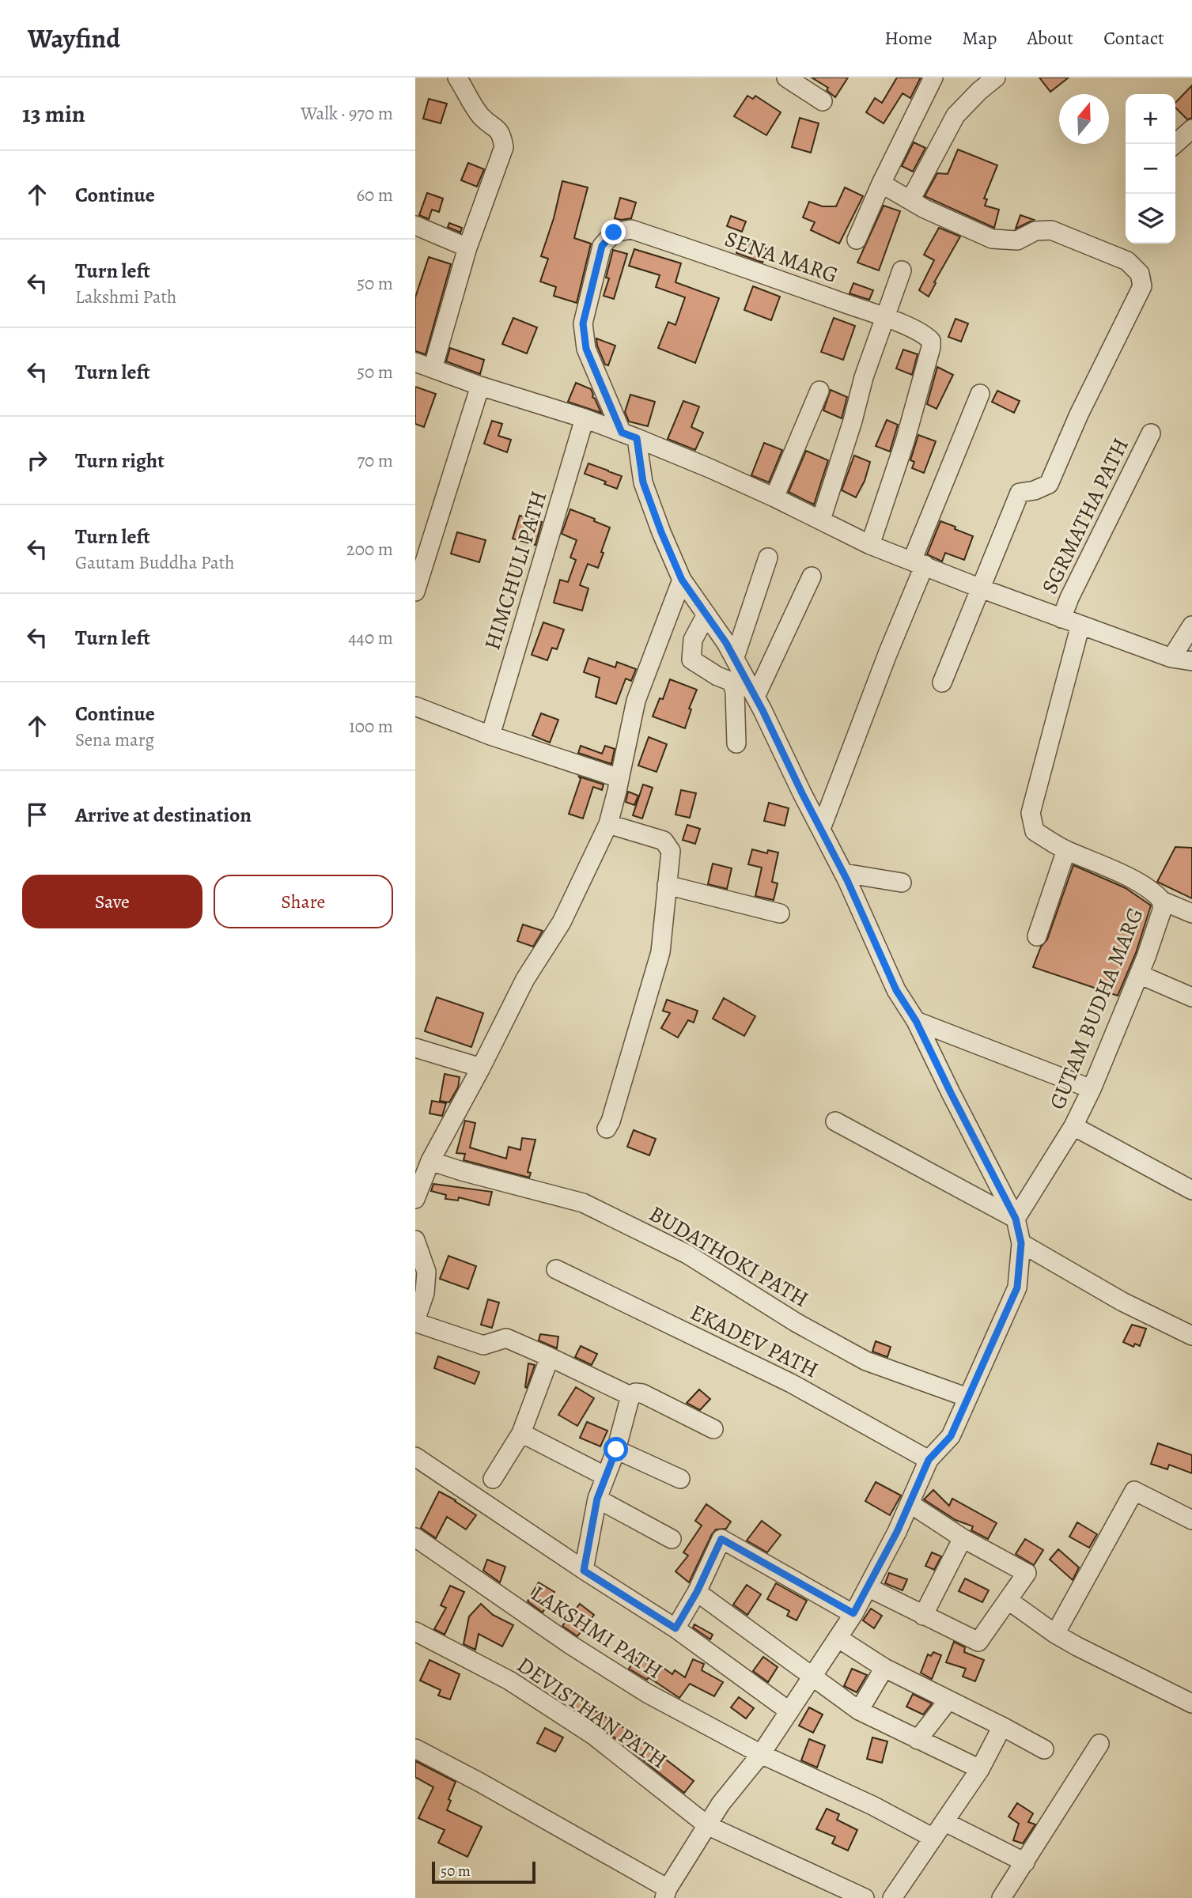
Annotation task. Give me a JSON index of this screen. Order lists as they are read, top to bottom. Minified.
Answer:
{"streets":{"street":["SENA MARG","SGRMATHA PATH","HIMCHULI PATH","GUTAM BUDHA MARG","BUDATHOKI PATH","EKADEV PATH","LAKSHMI PATH","DEVISTHAN PATH"]},"crossings":[["SENA MARG","GUTAM BUDHA MARG"]],"scale_bar":"50 m","north":"top","page":{"header":"Wayfind","nav":["Home","Map","About","Contact"],"heading":["13 min","Walk · 970 m"],"map_buttons":["+","−"],"list":[["Continue","60 m"],["Turn left","Lakshmi Path","50 m"],["Turn left","50 m"],["Turn right","70 m"],["Turn left","Gautam Buddha Path","200 m"],["Turn left","440 m"],["Continue","Sena marg","100 m"],"Arrive at destination"],"buttons":["Save","Share"],"scale":"50 m"}}
